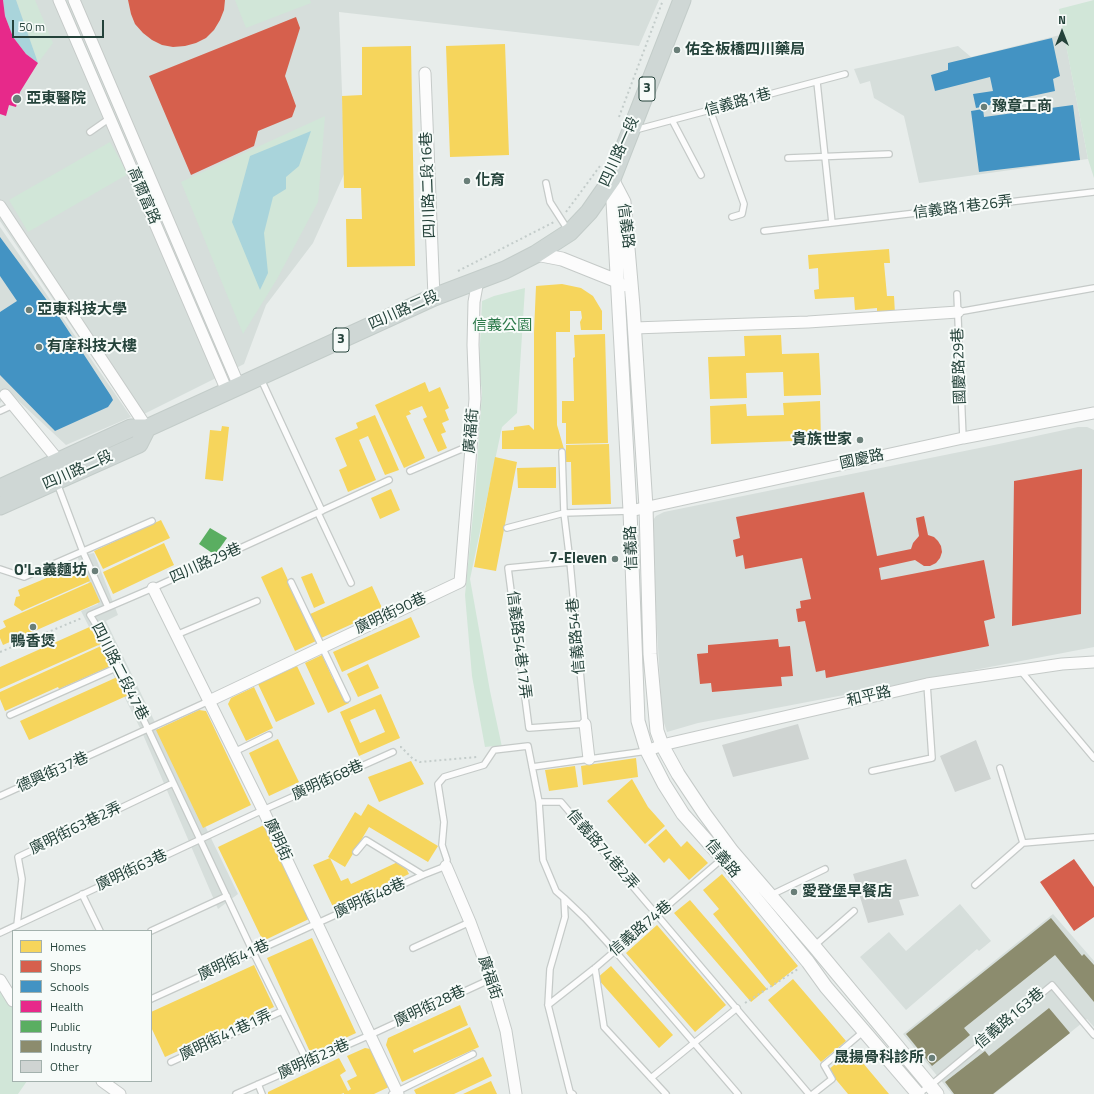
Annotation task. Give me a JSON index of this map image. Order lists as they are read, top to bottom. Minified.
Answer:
{"streets":{"main road":["3","四川路一段","四川路二段"],"street":["四川路二段16巷","高爾富路","信義路","廣福街","國慶路","廣明街90巷","信義路54巷","和平路","廣明街"],"lane":["信義路1巷","信義路1巷26弄","國慶路29巷","四川路29巷","信義路54巷17弄","四川路二段47巷","德興街37巷","廣明街68巷","廣明街63巷2弄","信義路74巷2弄","廣明街63巷","廣明街48巷","信義路74巷","廣明街41巷","廣明街28巷","信義路163巷","廣明街41巷1弄","廣明街23巷"]},"crossings":[["信義路1巷","四川路一段"],["四川路一段","信義路"],["四川路一段","四川路二段"],["四川路二段16巷","四川路二段"],["高爾富路","四川路二段"],["信義路","國慶路"],["信義路","和平路"],["信義路","信義路74巷"],["信義路","信義路163巷"],["四川路二段","廣福街"],["四川路二段","四川路二段47巷"],["國慶路29巷","國慶路"],["廣福街","廣明街90巷"],["廣福街","廣明街48巷"],["廣福街","廣明街28巷"],["四川路29巷","四川路二段47巷"],["四川路29巷","廣明街"],["廣明街90巷","德興街37巷"],["廣明街90巷","廣明街"],["信義路54巷","信義路54巷17弄"],["四川路二段47巷","德興街37巷"],["德興街37巷","廣明街"],["廣明街68巷","廣明街"],["廣明街68巷","廣明街63巷"],["廣明街63巷2弄","廣明街63巷"],["廣明街","廣明街63巷"],["廣明街","廣明街48巷"],["廣明街","廣明街41巷"],["廣明街","廣明街28巷"],["廣明街","廣明街23巷"],["信義路74巷2弄","信義路74巷"],["廣明街63巷","廣明街41巷1弄"],["廣明街48巷","廣明街41巷"],["廣明街41巷","廣明街41巷1弄"],["廣明街28巷","廣明街23巷"],["廣明街41巷1弄","廣明街23巷"]],"parks":["信義公園"],"places":["佑全板橋四川藥局","亞東醫院","豫章工商","化育","亞東科技大學","有庠科技大樓","貴族世家","7-Eleven","O'La義麵坊","鴨香煲","愛登堡早餐店","晟揚骨科診所"],"legend":["Homes","Shops","Schools","Health","Public","Industry","Other"],"scale_bar":"50 m","north":"top"}
